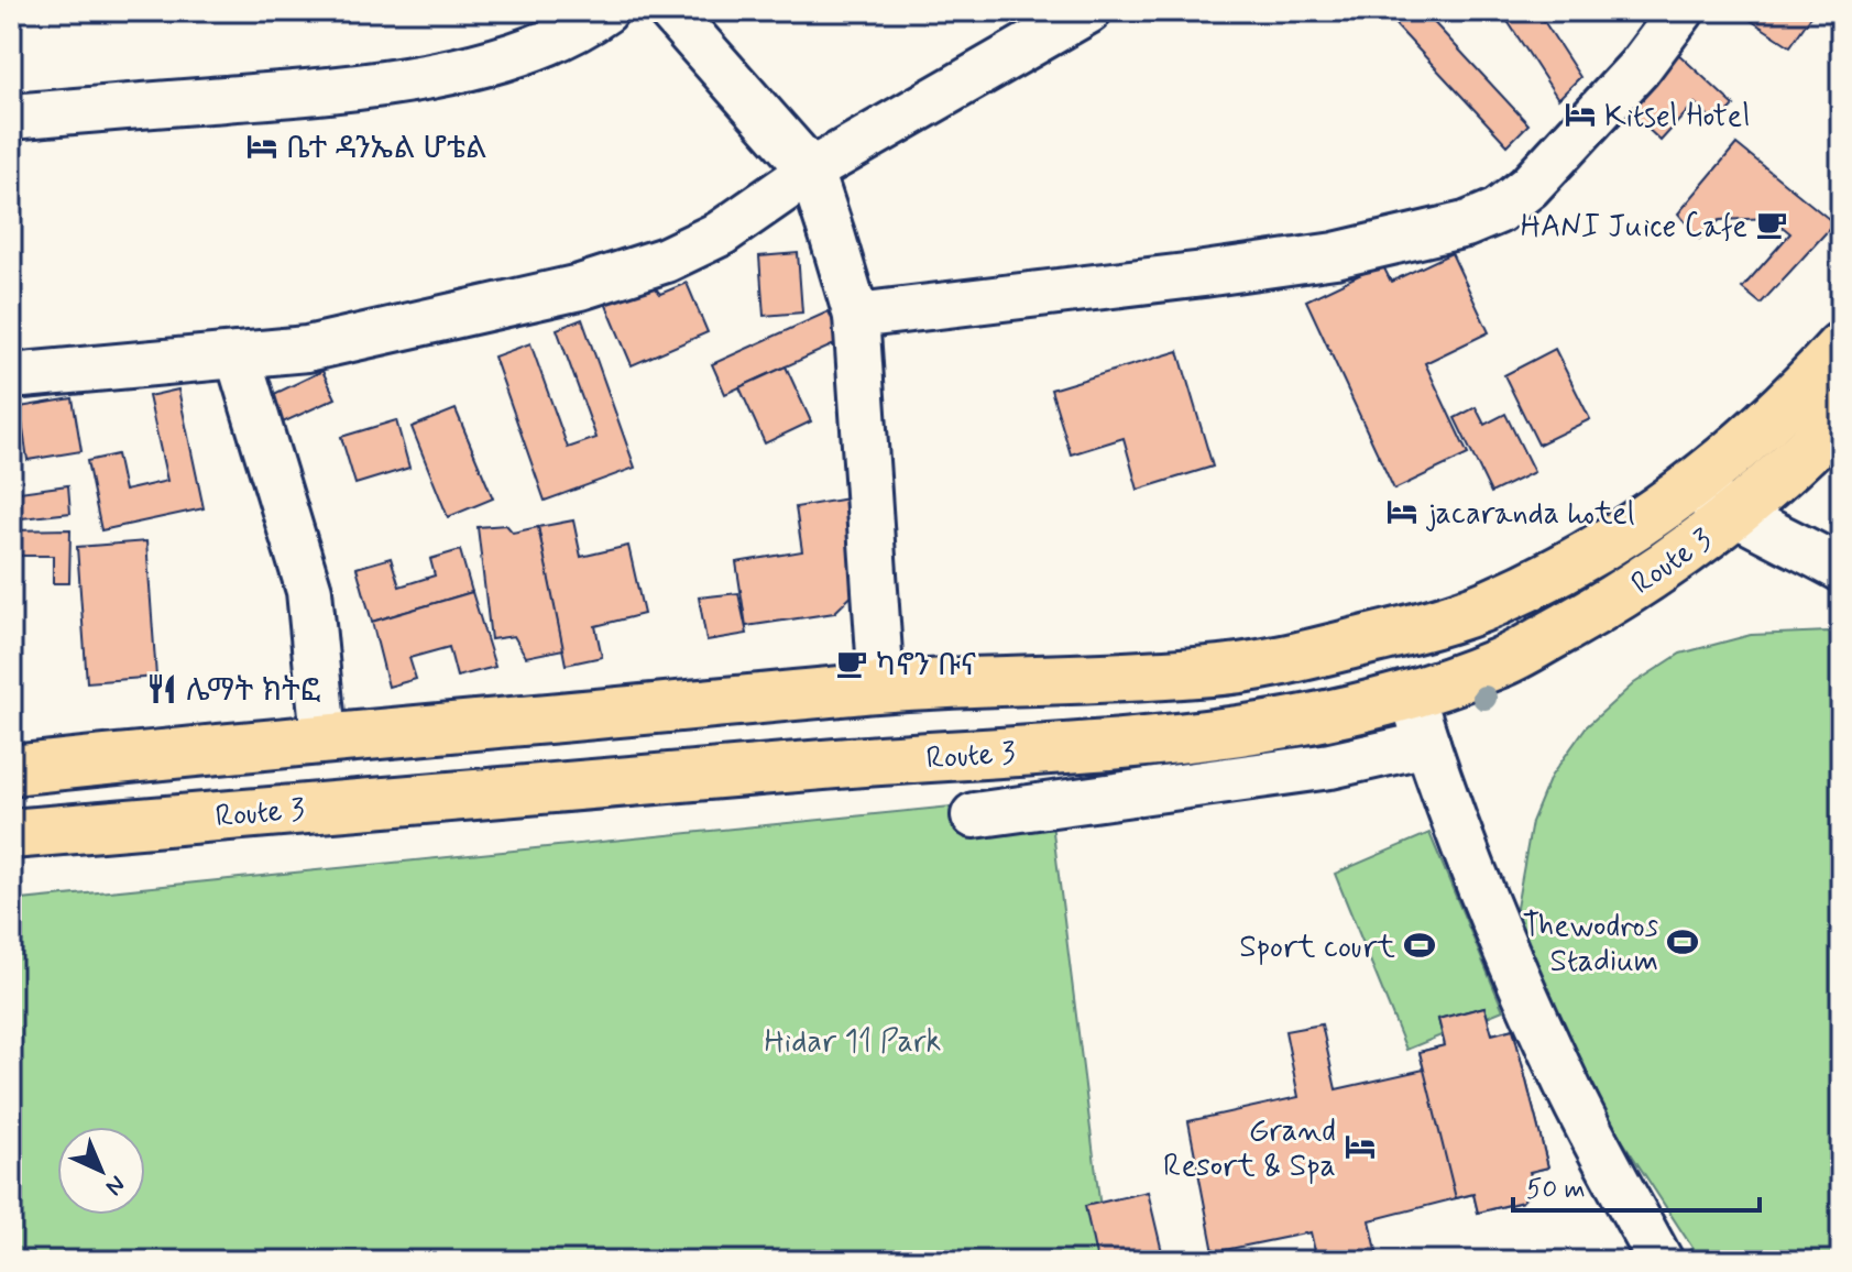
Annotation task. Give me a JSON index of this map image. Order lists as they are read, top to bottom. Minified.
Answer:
{"streets":{"main road":["Route 3"]},"parks":["Hidar 11 Park"],"places":{"hotel":["Kitsel Hotel","ቤተ ዳንኤል ሆቴል","jacaranda hotel","Grand Resort & Spa"],"cafe":["HANI Juice Cafe","ካኖን ቡና"],"restaurant":["ሌማት ክትፎ"],"sports":["Thewodros Stadium","Sport court"]},"scale_bar":"50 m","north":"bottom right"}
